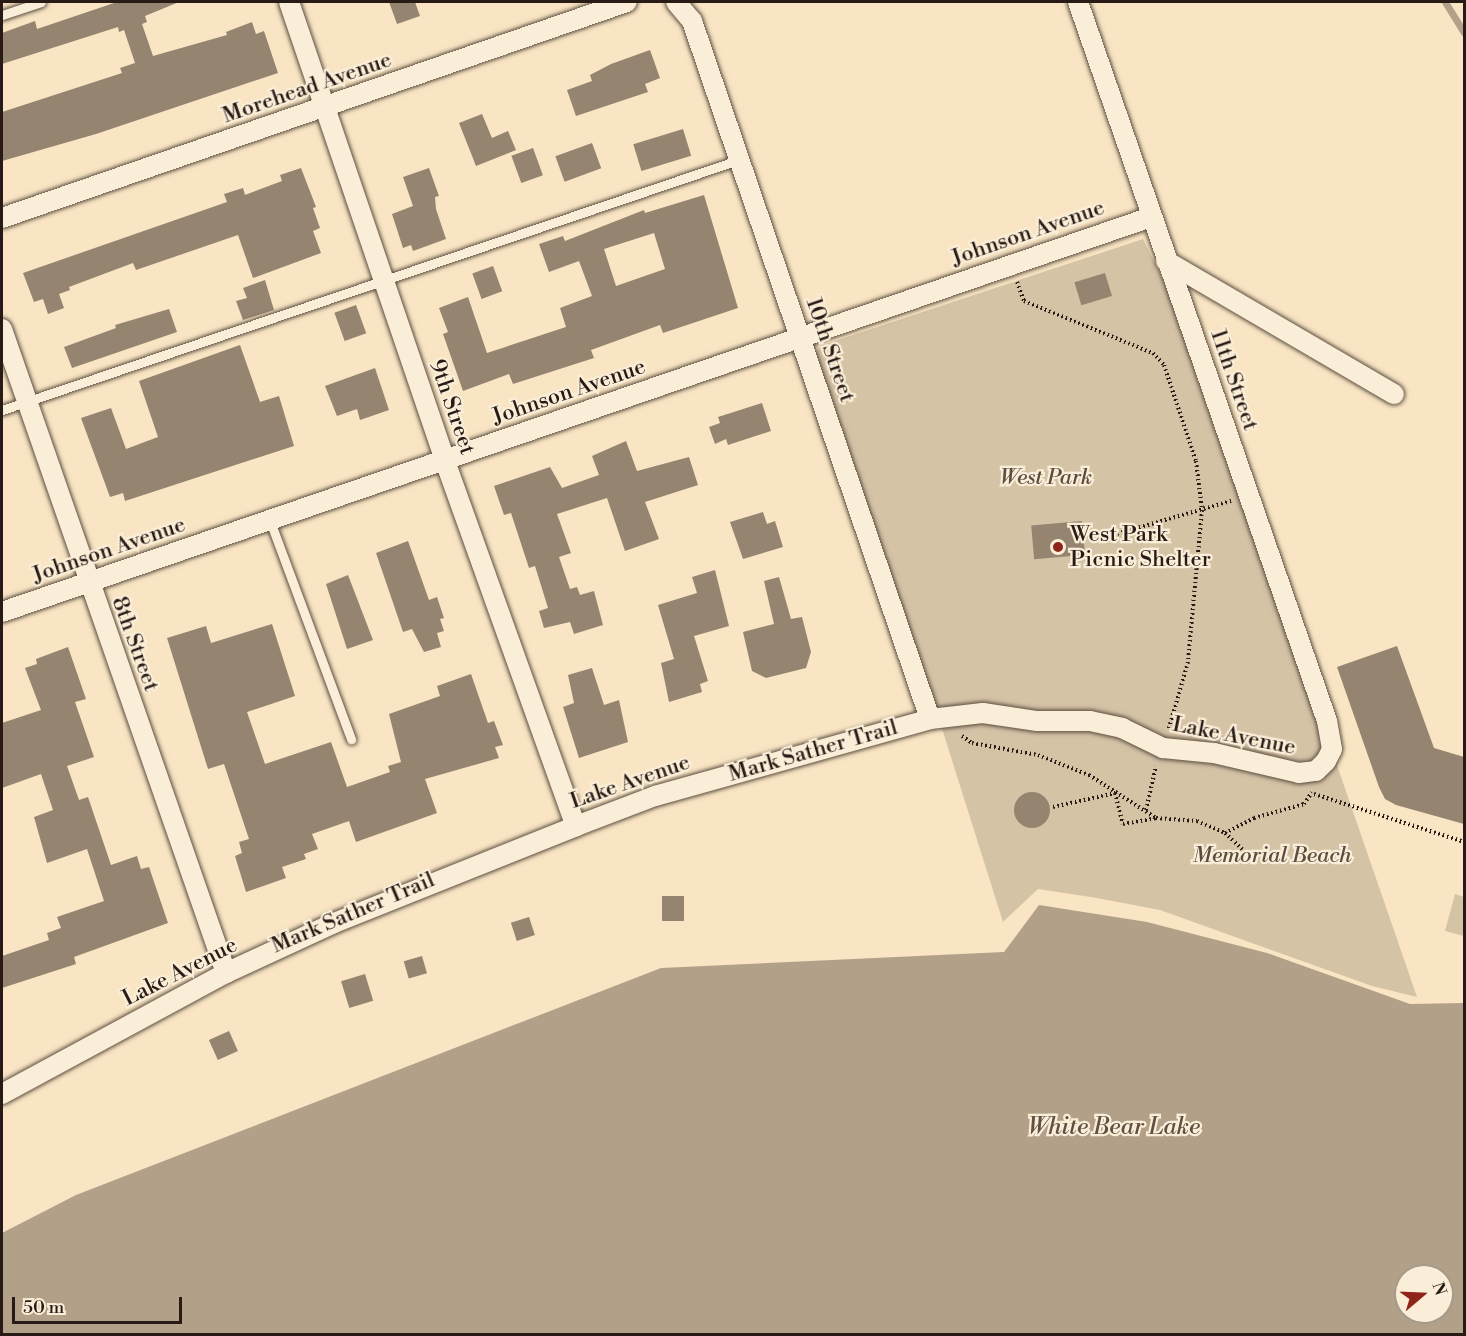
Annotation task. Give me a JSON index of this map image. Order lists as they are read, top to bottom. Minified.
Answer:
{"streets":{"street":["Morehead Avenue","Johnson Avenue","10th Street","11th Street","9th Street","8th Street","Lake Avenue"]},"crossings":[["Morehead Avenue","9th Street"],["Johnson Avenue","10th Street"],["Johnson Avenue","11th Street"],["Johnson Avenue","9th Street"],["Johnson Avenue","8th Street"],["10th Street","Lake Avenue"],["11th Street","Lake Avenue"],["9th Street","Lake Avenue"],["8th Street","Lake Avenue"]],"water":["White Bear Lake"],"parks":["West Park","Memorial Beach"],"places":["West Park Picnic Shelter"],"scale_bar":"50 m","north":"right"}
